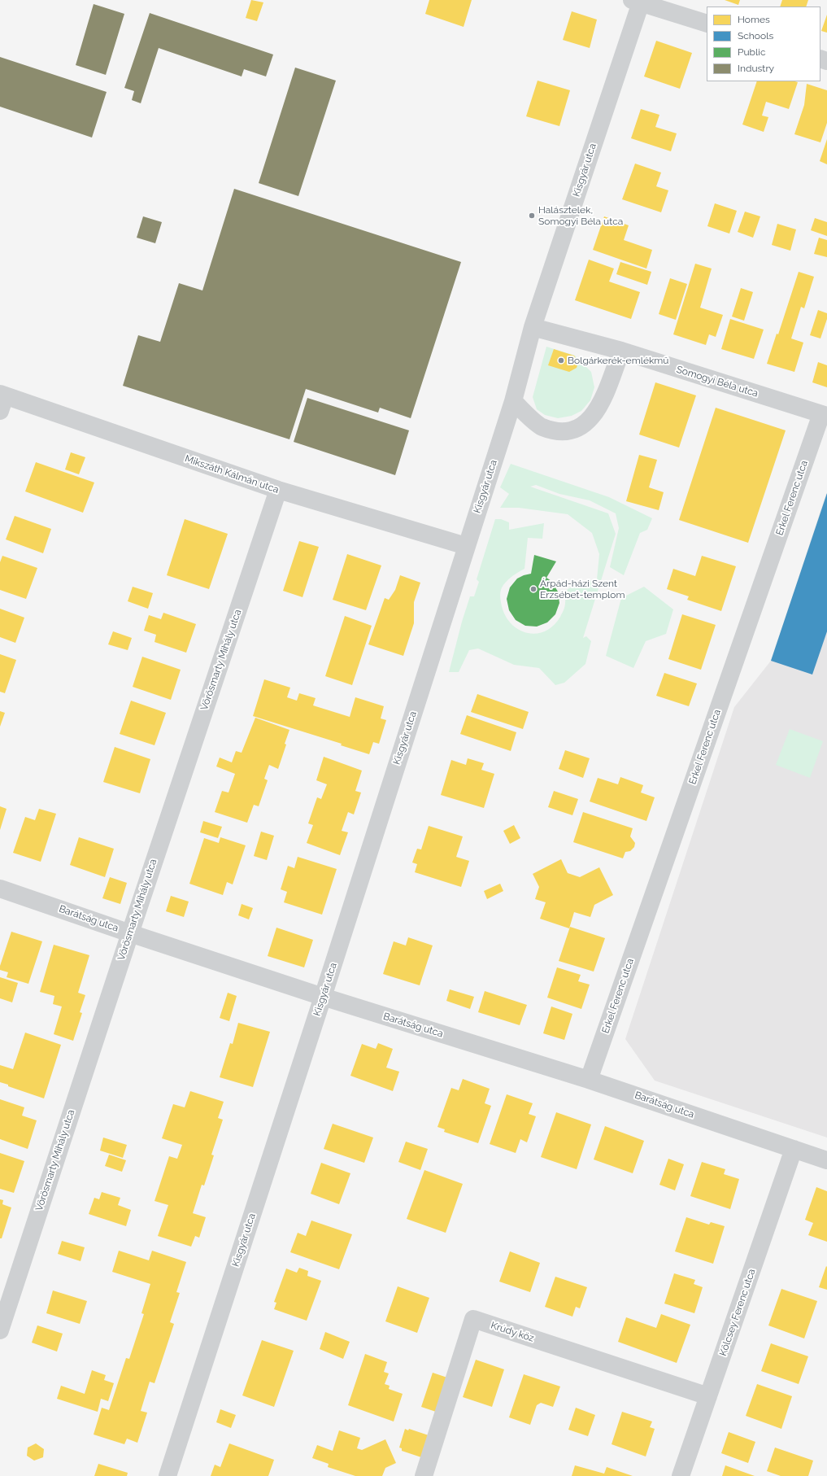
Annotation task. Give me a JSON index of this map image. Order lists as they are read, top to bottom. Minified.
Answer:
{"streets":{"street":["Kisgyár utca","Somogyi Béla utca","Mikszáth Kálmán utca","Erkel Ferenc utca","Vörösmarty Mihály utca","Barátság utca","Kölcsey Ferenc utca","Krúdy köz"]},"crossings":[["Kisgyár utca","Somogyi Béla utca"],["Kisgyár utca","Mikszáth Kálmán utca"],["Kisgyár utca","Barátság utca"],["Somogyi Béla utca","Erkel Ferenc utca"],["Mikszáth Kálmán utca","Vörösmarty Mihály utca"],["Erkel Ferenc utca","Barátság utca"],["Vörösmarty Mihály utca","Barátság utca"],["Barátság utca","Kölcsey Ferenc utca"],["Kölcsey Ferenc utca","Krúdy köz"]],"places":["Halásztelek, Somogyi Béla utca","Bolgárkerék-emlékmű","Árpád-házi Szent Erzsébet-templom"],"legend":["Homes","Schools","Public","Industry"]}
